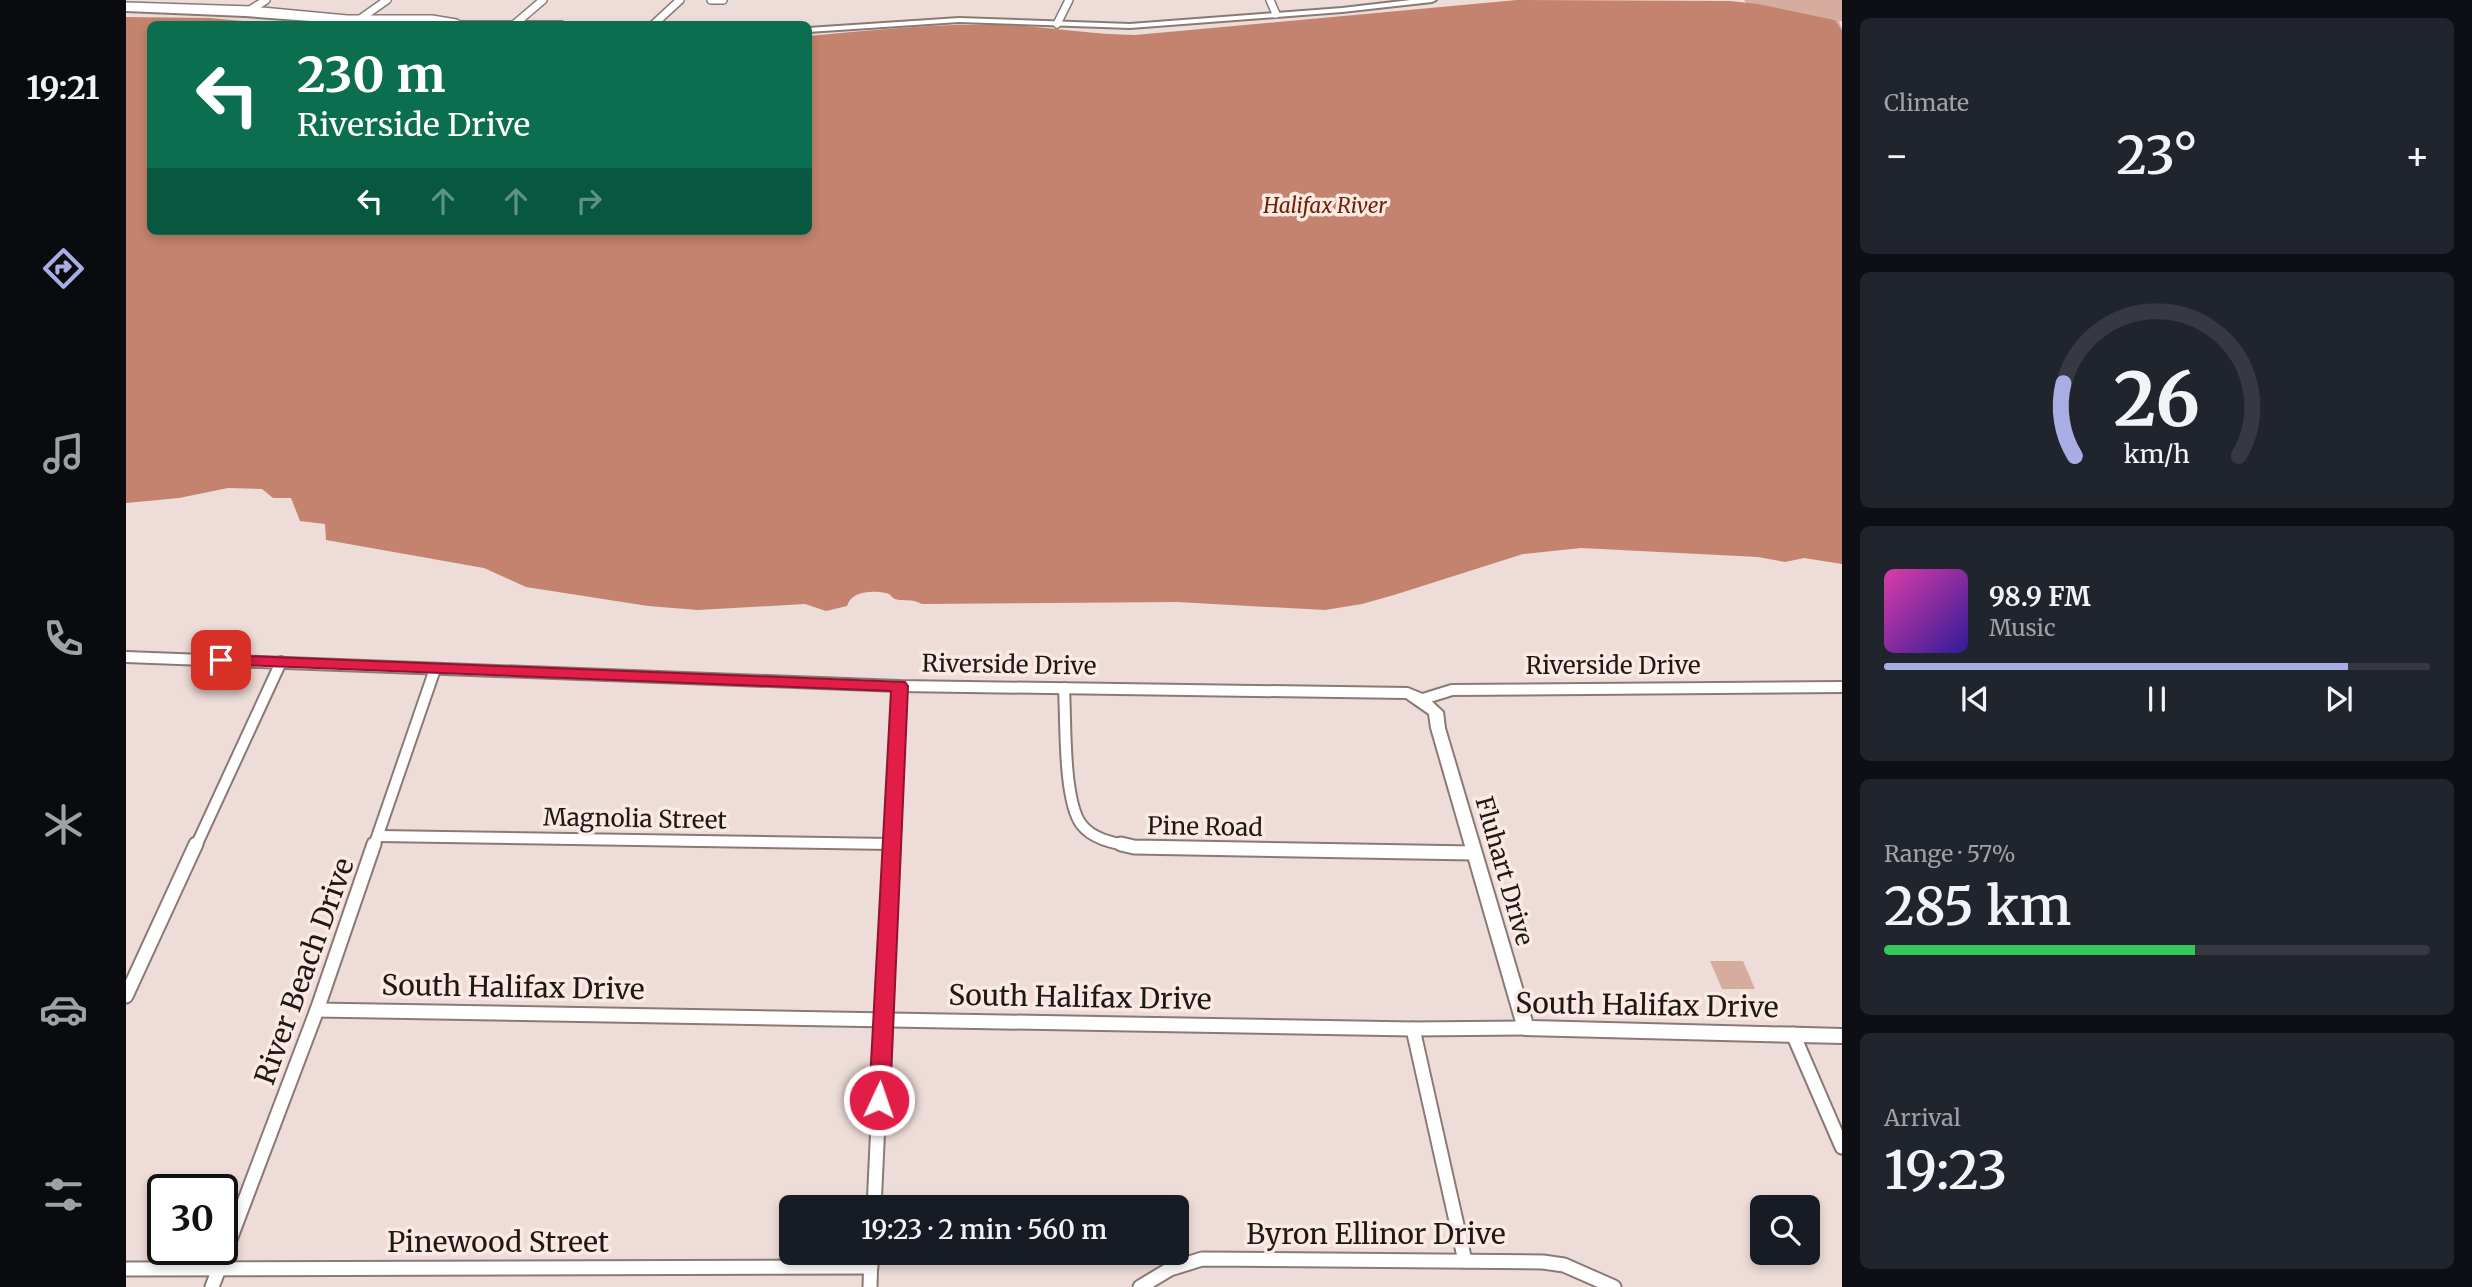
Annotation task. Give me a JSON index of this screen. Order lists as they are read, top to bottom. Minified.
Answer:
{"streets":{"street":["Riverside Drive","Magnolia Street","Pine Road","Fluhart Drive","River Beach Drive","South Halifax Drive","Byron Ellinor Drive","Pinewood Street"]},"crossings":[["Riverside Drive","Pine Road"],["Riverside Drive","Fluhart Drive"],["Riverside Drive","River Beach Drive"],["Magnolia Street","River Beach Drive"],["Pine Road","Fluhart Drive"],["Fluhart Drive","South Halifax Drive"],["River Beach Drive","South Halifax Drive"],["River Beach Drive","Pinewood Street"]],"water":["Halifax River"],"page":{"tabs":"19:21","tile":["Climate",["Range · 57%","285 km"],["Arrival","19:23"]],"turn":["230 m","Riverside Drive"],"heat":["−","23°","+"],"song":["98.9 FM","Music"],"limit":"30","trip":"19:23 · 2 min · 560 m","gauge":["26","km/h"]}}
